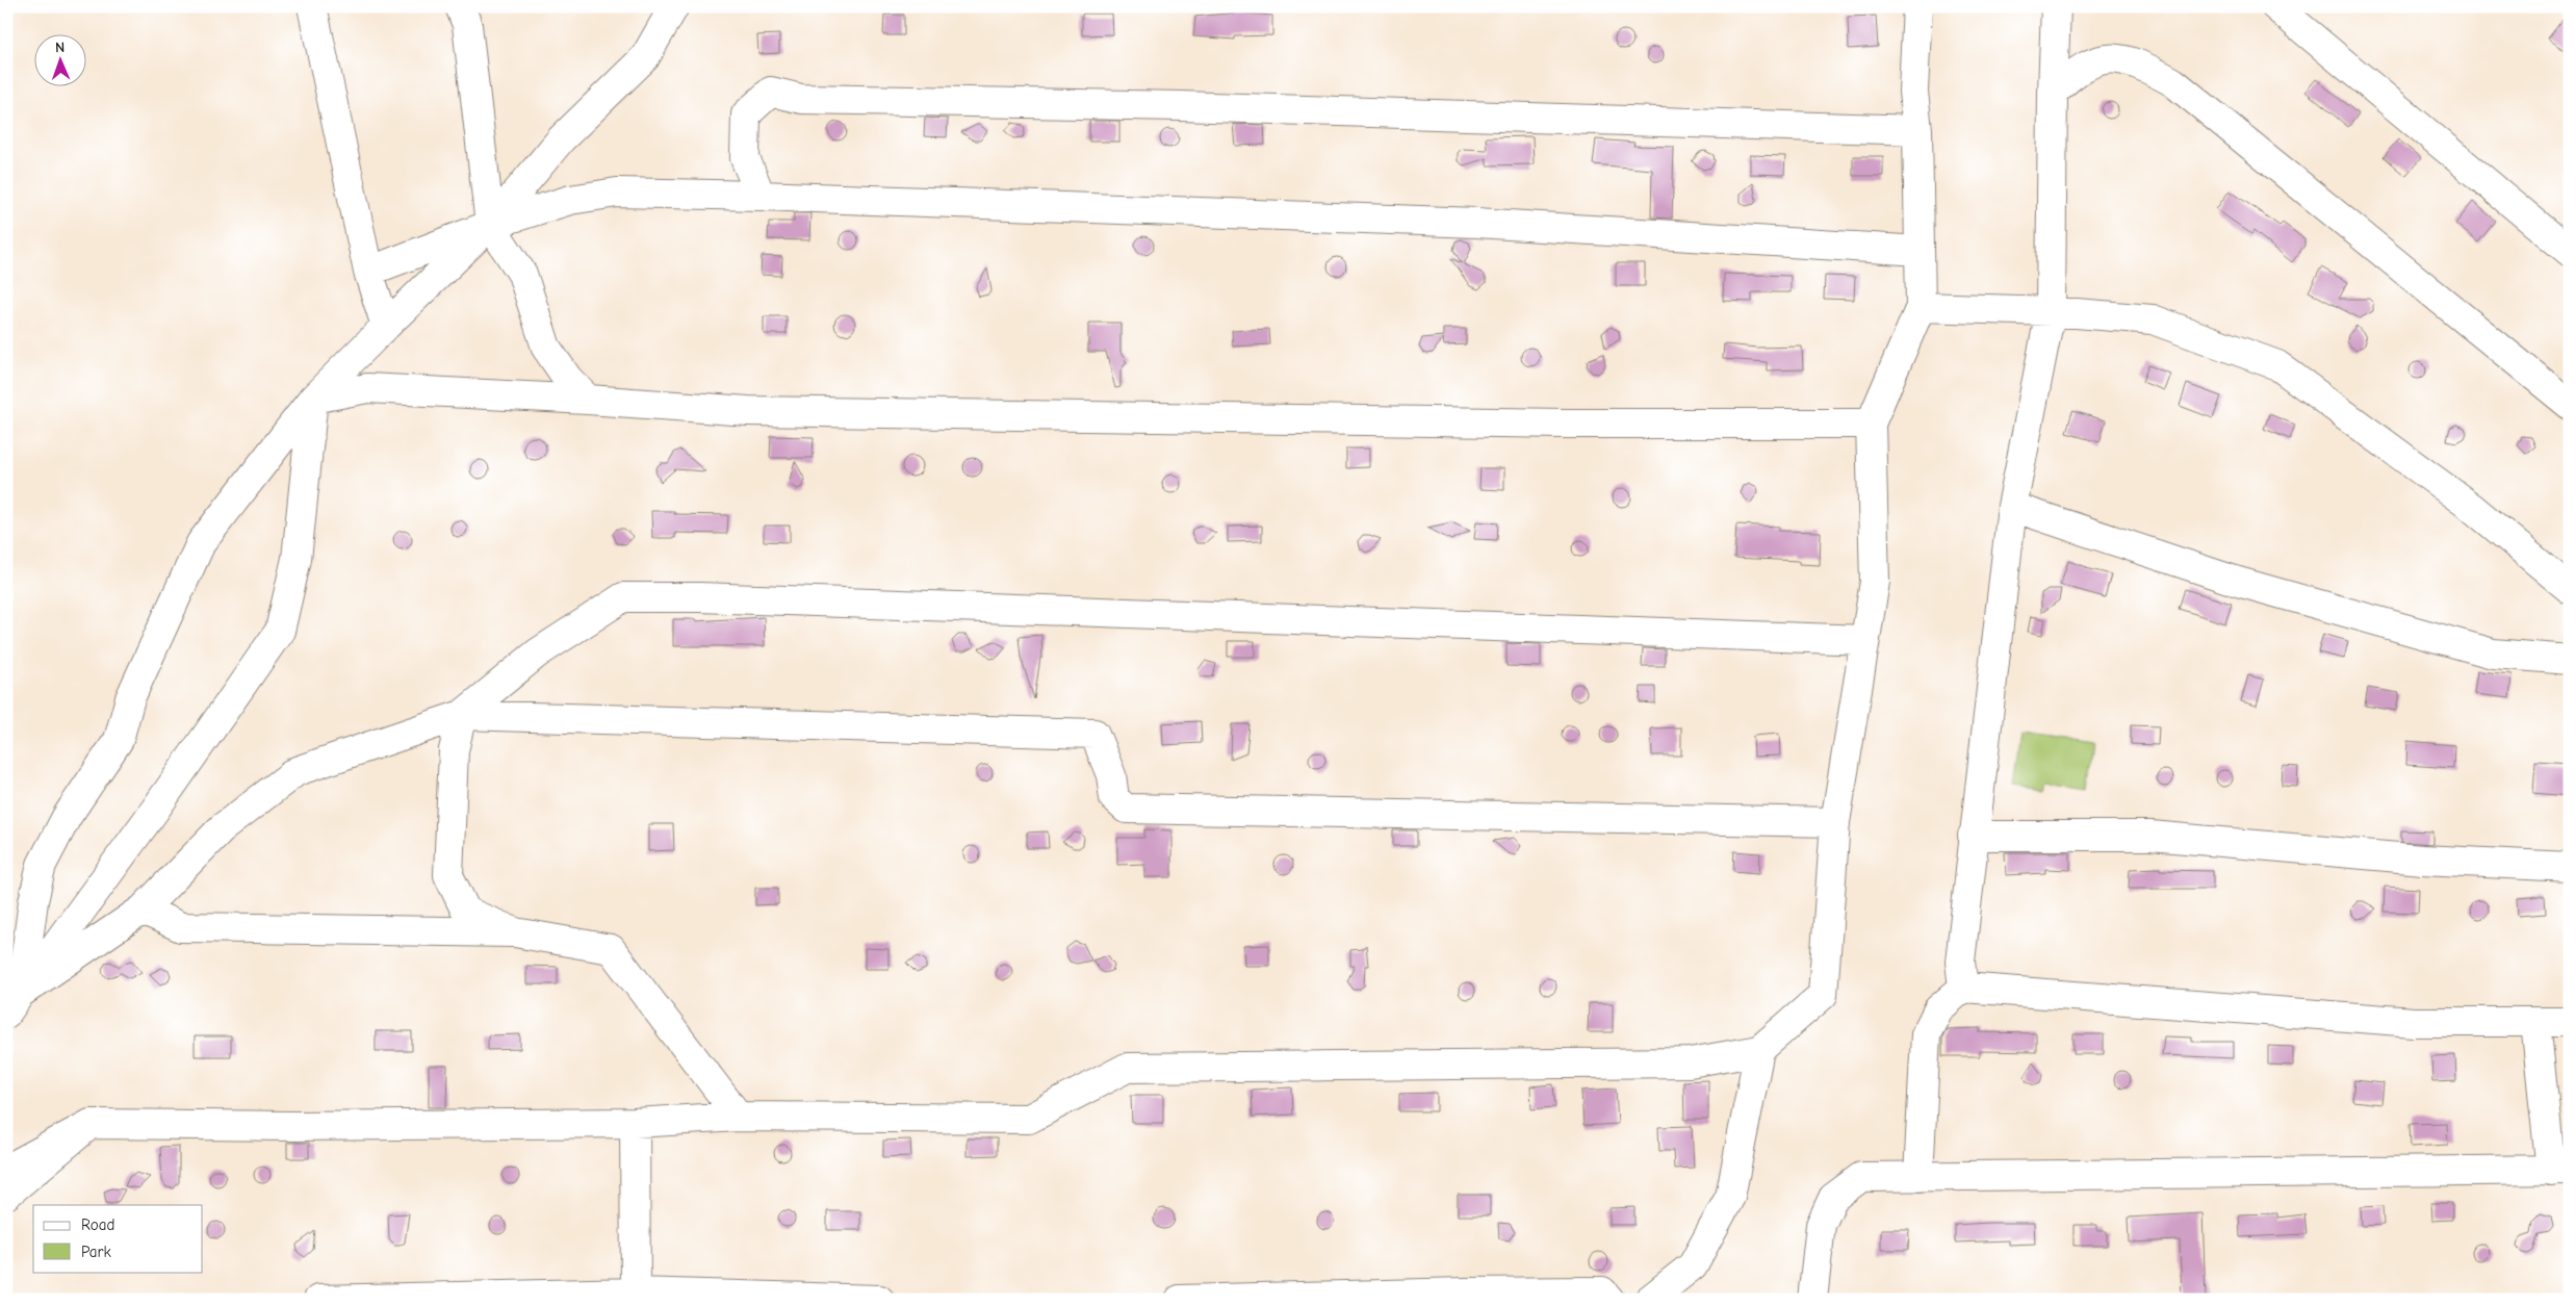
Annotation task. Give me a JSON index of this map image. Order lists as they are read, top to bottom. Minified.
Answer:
{"legend":["Road","Park"],"north":"top"}
